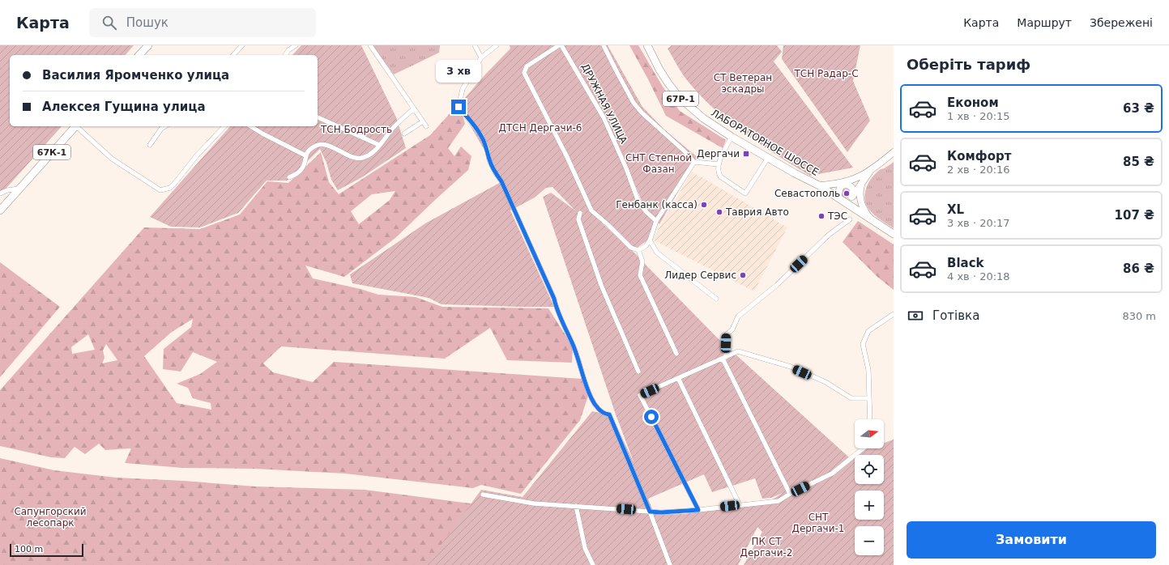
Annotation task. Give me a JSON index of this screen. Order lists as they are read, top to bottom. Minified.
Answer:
{"streets":{"main road":["67Р-1","ЛАБОРАТОРНОЕ ШОССЕ","67К-1"],"street":["ДРУЖНАЯ УЛИЦА"]},"parks":["ТСН Радар-С","СТ Ветеран эскадры","ДТСН Дергачи-6","ТСН Бодрость","СНТ Степной Фазан","Сапунгорский лесопарк","СНТ Дергачи-1","ПК СТ Дергачи-2"],"places":{"transit":["Дергачи"],"other":["Севастополь","Генбанк (касса)","Таврия Авто","ТЭС","Лидер Сервис"]},"scale_bar":"100 m","north":"right","page":{"header":"Карта","search":"Пошук","nav":["Карта","Маршрут","Збережені"],"heading":"Оберіть тариф","banner":["Василия Яромченко улица","Алексея Гущина улица"],"bubble":"3 хв","list":[{"name":"Економ","note":"1 хв · 20:15","value":"63 ₴"},{"name":"Комфорт","note":"2 хв · 20:16","value":"85 ₴"},{"name":"XL","note":"3 хв · 20:17","value":"107 ₴"},{"name":"Black","note":"4 хв · 20:18","value":"86 ₴"}],"pay":["Готівка","830 m"],"map_buttons":["+","−"],"buttons":"Замовити","scale":"100 m"}}
